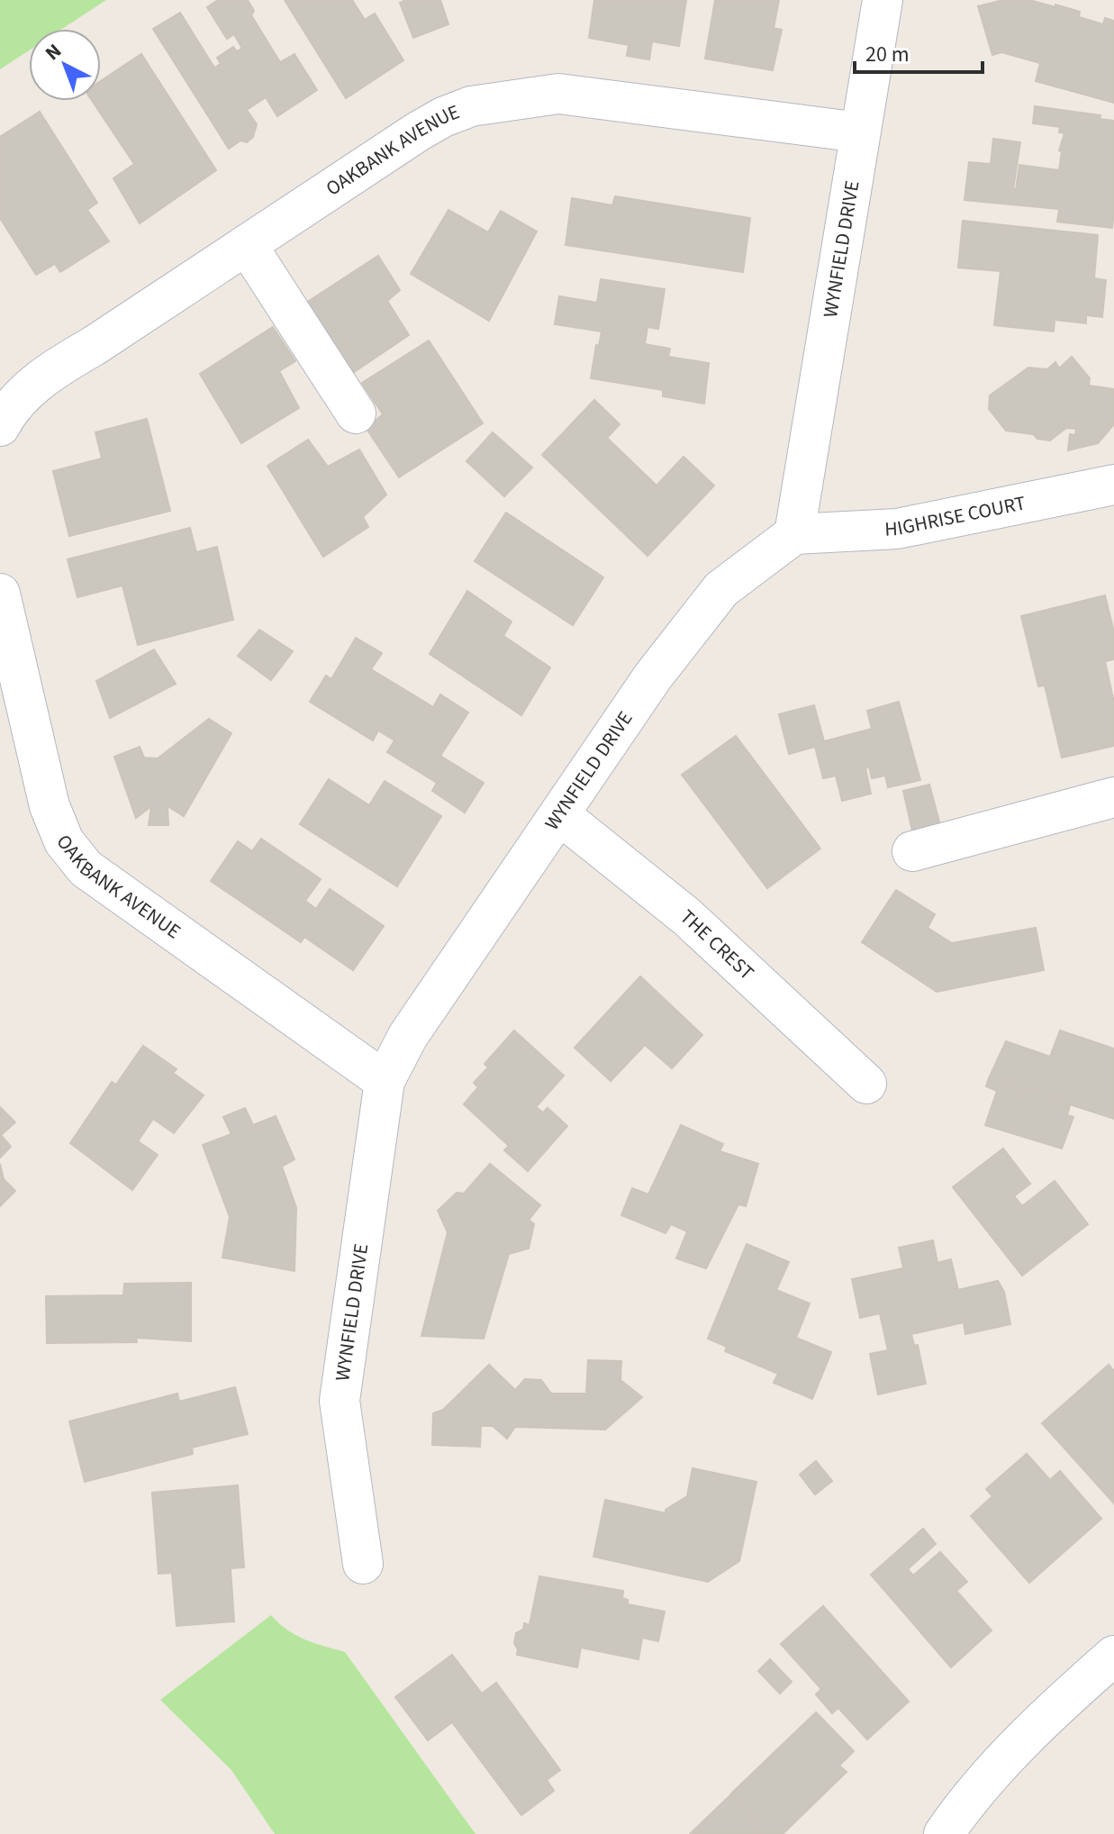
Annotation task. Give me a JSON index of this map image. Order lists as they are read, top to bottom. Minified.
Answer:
{"streets":{"street":["OAKBANK AVENUE","WYNFIELD DRIVE","HIGHRISE COURT","THE CREST"]},"crossings":[["OAKBANK AVENUE","WYNFIELD DRIVE"],["WYNFIELD DRIVE","HIGHRISE COURT"],["WYNFIELD DRIVE","THE CREST"]],"scale_bar":"20 m","north":"top left"}
